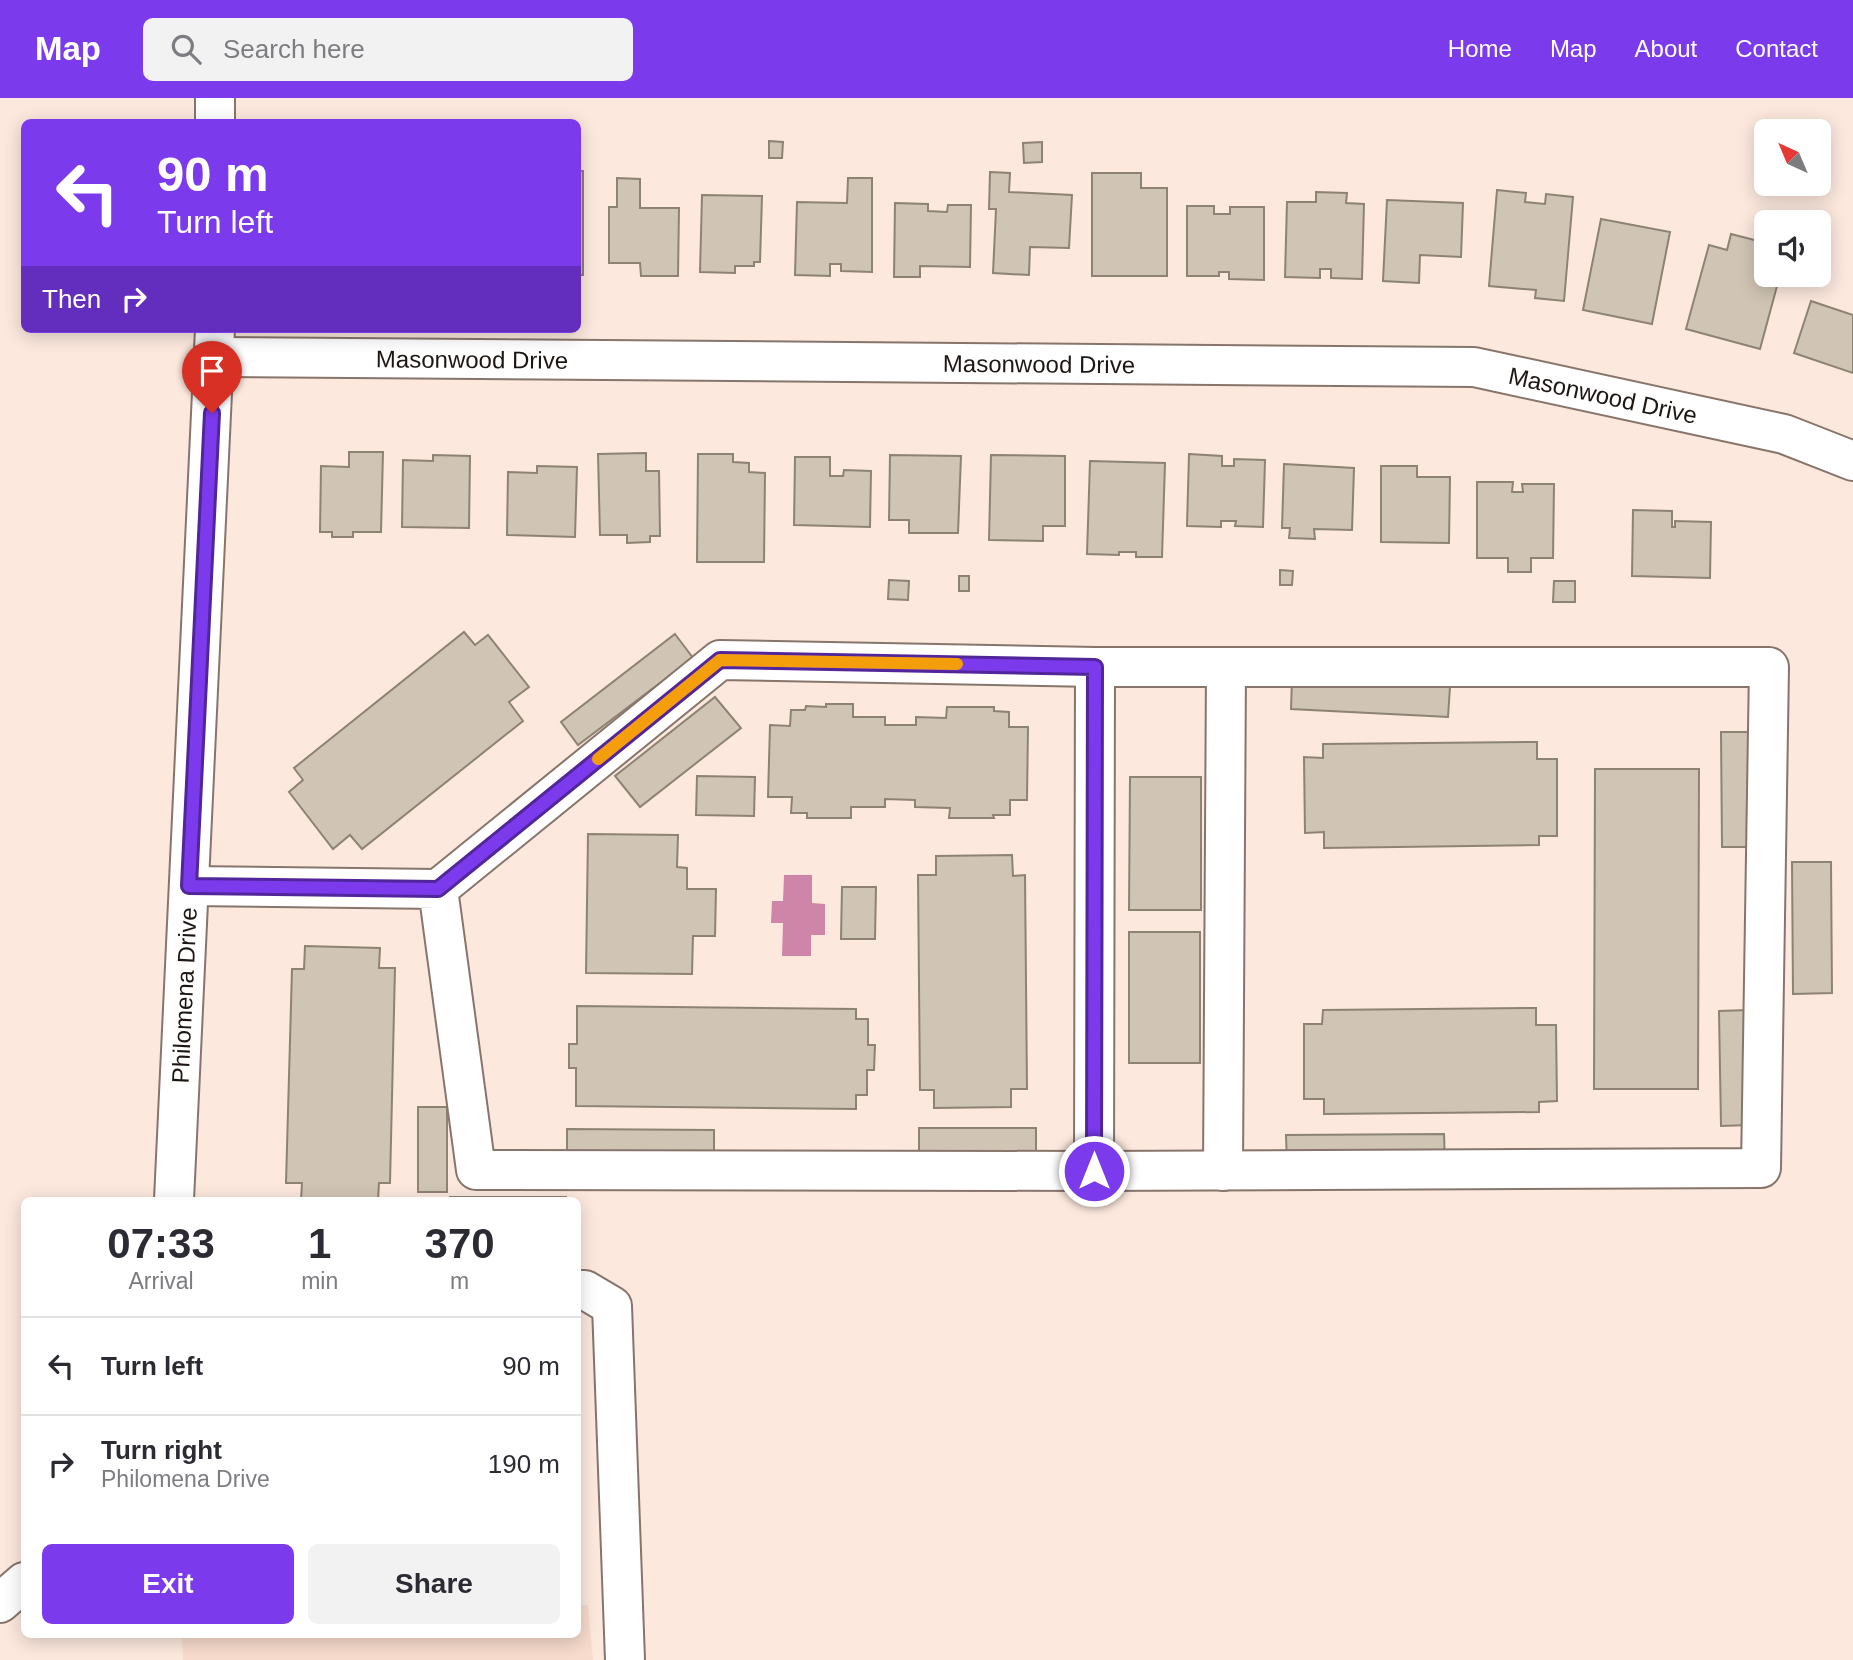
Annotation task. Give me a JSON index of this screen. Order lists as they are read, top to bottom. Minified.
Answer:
{"streets":{"street":["Masonwood Drive","Philomena Drive"]},"crossings":[["Masonwood Drive","Philomena Drive"]],"north":"top left","page":{"header":"Map","search":"Search here","nav":["Home","Map","About","Contact"],"turn":["90 m","Turn left"],"then":"Then","eta":["07:33","Arrival","1","min","370","m"],"list":[{"name":"Turn left","value":"90 m"},{"name":"Turn right","note":"Philomena Drive","value":"190 m"}],"buttons":["Exit","Share"]}}
